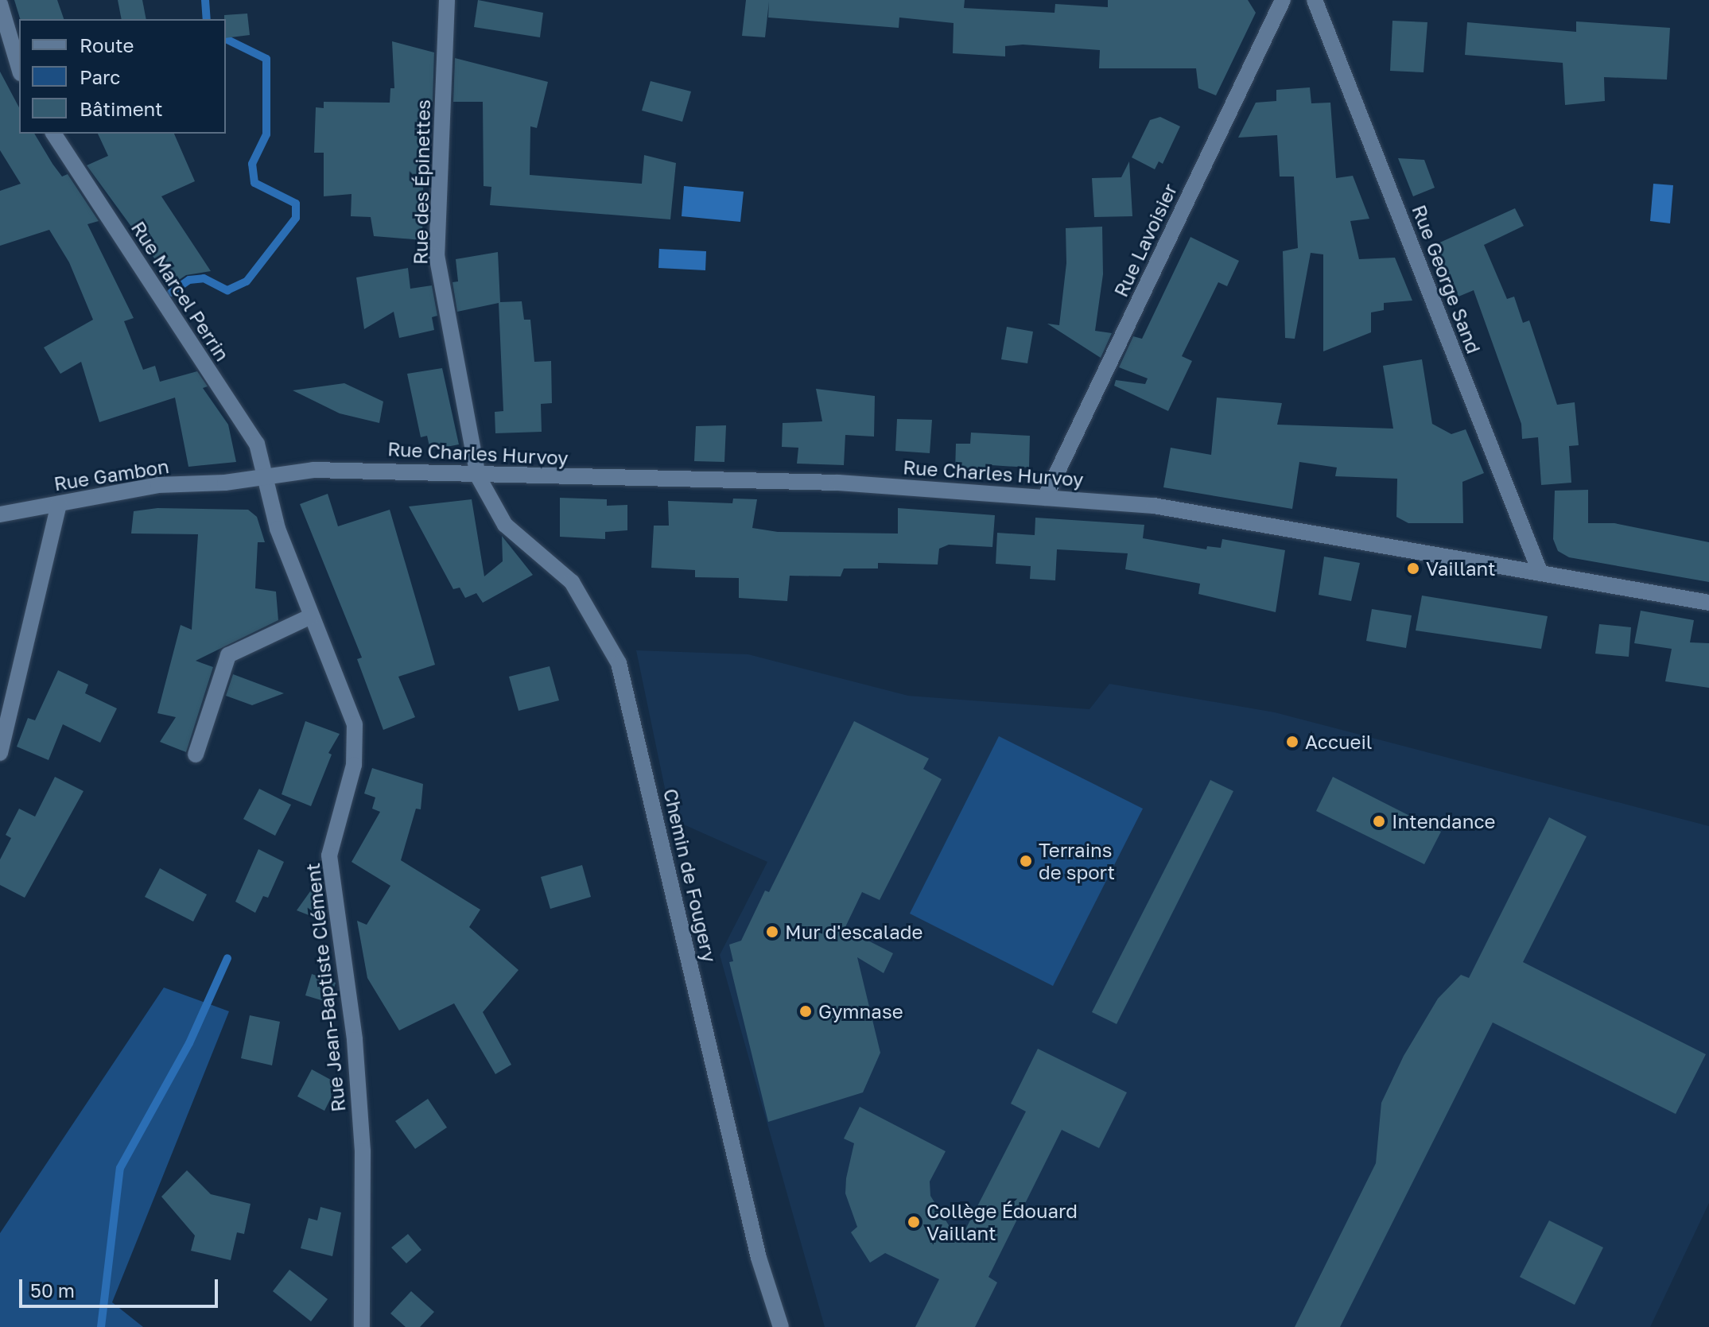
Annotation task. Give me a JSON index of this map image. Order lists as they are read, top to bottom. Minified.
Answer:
{"streets":{"street":["Rue des Épinettes","Rue Lavoisier","Rue George Sand","Rue Marcel Perrin","Rue Charles Hurvoy","Rue Gambon","Chemin de Fougery","Rue Jean-Baptiste Clément"]},"crossings":[["Rue des Épinettes","Rue Charles Hurvoy"],["Rue des Épinettes","Chemin de Fougery"],["Rue Lavoisier","Rue Charles Hurvoy"],["Rue George Sand","Rue Charles Hurvoy"],["Rue Marcel Perrin","Rue Charles Hurvoy"],["Rue Marcel Perrin","Rue Gambon"],["Rue Marcel Perrin","Rue Jean-Baptiste Clément"],["Rue Charles Hurvoy","Rue Gambon"],["Rue Charles Hurvoy","Chemin de Fougery"],["Rue Charles Hurvoy","Rue Jean-Baptiste Clément"],["Rue Gambon","Rue Jean-Baptiste Clément"]],"places":["Vaillant","Accueil","Intendance","Terrains de sport","Mur d'escalade","Gymnase","Collège Édouard Vaillant"],"legend":["Route","Parc","Bâtiment"],"scale_bar":"50 m"}
